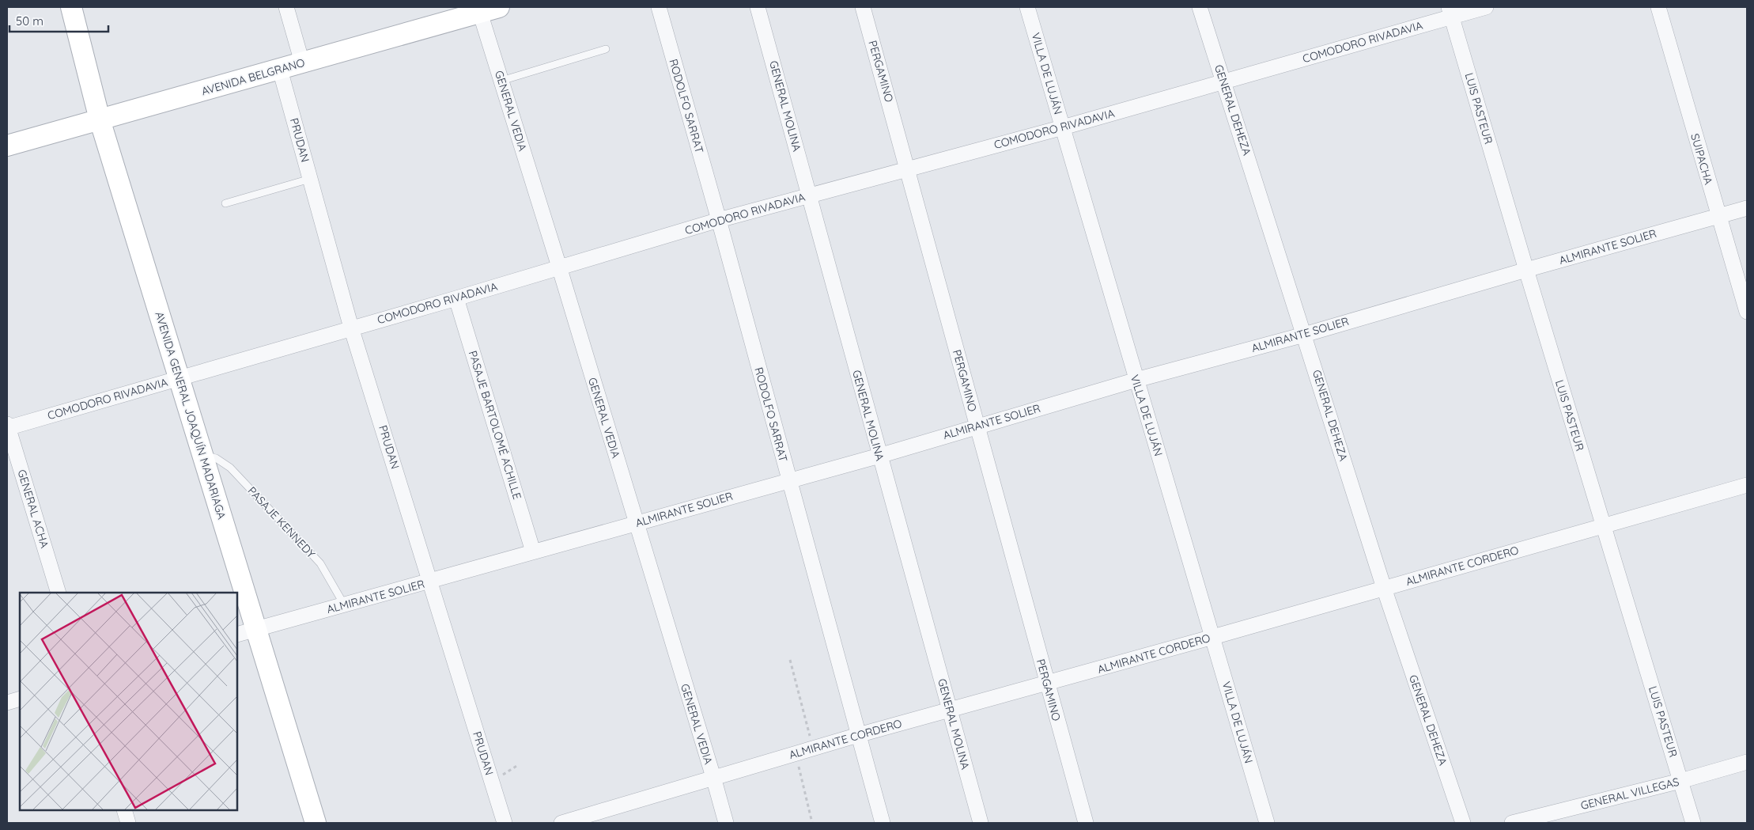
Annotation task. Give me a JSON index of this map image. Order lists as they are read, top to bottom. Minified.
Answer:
{"streets":{"main road":["AVENIDA BELGRANO","AVENIDA GENERAL JOAQUÍN MADARIAGA"],"street":["COMODORO RIVADAVIA","PERGAMINO","VILLA DE LUJÁN","RODOLFO SARRAT","GENERAL MOLINA","LUIS PASTEUR","GENERAL DEHEZA","GENERAL VEDIA","PRUDAN","SUIPACHA","ALMIRANTE SOLIER","PASAJE BARTOLOMÉ ACHILLE","GENERAL ACHA","ALMIRANTE CORDERO","GENERAL VILLEGAS"],"lane":["PASAJE KENNEDY"]},"crossings":[["COMODORO RIVADAVIA","PERGAMINO"],["COMODORO RIVADAVIA","VILLA DE LUJÁN"],["COMODORO RIVADAVIA","RODOLFO SARRAT"],["COMODORO RIVADAVIA","GENERAL MOLINA"],["COMODORO RIVADAVIA","LUIS PASTEUR"],["COMODORO RIVADAVIA","GENERAL DEHEZA"],["COMODORO RIVADAVIA","GENERAL VEDIA"],["COMODORO RIVADAVIA","PRUDAN"],["COMODORO RIVADAVIA","AVENIDA GENERAL JOAQUÍN MADARIAGA"],["COMODORO RIVADAVIA","PASAJE BARTOLOMÉ ACHILLE"],["COMODORO RIVADAVIA","GENERAL ACHA"],["PERGAMINO","ALMIRANTE SOLIER"],["PERGAMINO","ALMIRANTE CORDERO"],["VILLA DE LUJÁN","ALMIRANTE SOLIER"],["VILLA DE LUJÁN","ALMIRANTE CORDERO"],["AVENIDA BELGRANO","GENERAL VEDIA"],["AVENIDA BELGRANO","PRUDAN"],["AVENIDA BELGRANO","AVENIDA GENERAL JOAQUÍN MADARIAGA"],["RODOLFO SARRAT","ALMIRANTE SOLIER"],["RODOLFO SARRAT","ALMIRANTE CORDERO"],["GENERAL MOLINA","ALMIRANTE SOLIER"],["GENERAL MOLINA","ALMIRANTE CORDERO"],["LUIS PASTEUR","ALMIRANTE SOLIER"],["LUIS PASTEUR","ALMIRANTE CORDERO"],["LUIS PASTEUR","GENERAL VILLEGAS"],["GENERAL DEHEZA","ALMIRANTE SOLIER"],["GENERAL DEHEZA","ALMIRANTE CORDERO"],["GENERAL VEDIA","ALMIRANTE SOLIER"],["GENERAL VEDIA","ALMIRANTE CORDERO"],["PRUDAN","ALMIRANTE SOLIER"],["SUIPACHA","ALMIRANTE SOLIER"],["ALMIRANTE SOLIER","AVENIDA GENERAL JOAQUÍN MADARIAGA"],["ALMIRANTE SOLIER","PASAJE BARTOLOMÉ ACHILLE"],["ALMIRANTE SOLIER","PASAJE KENNEDY"],["AVENIDA GENERAL JOAQUÍN MADARIAGA","PASAJE KENNEDY"]],"scale_bar":"50 m"}
